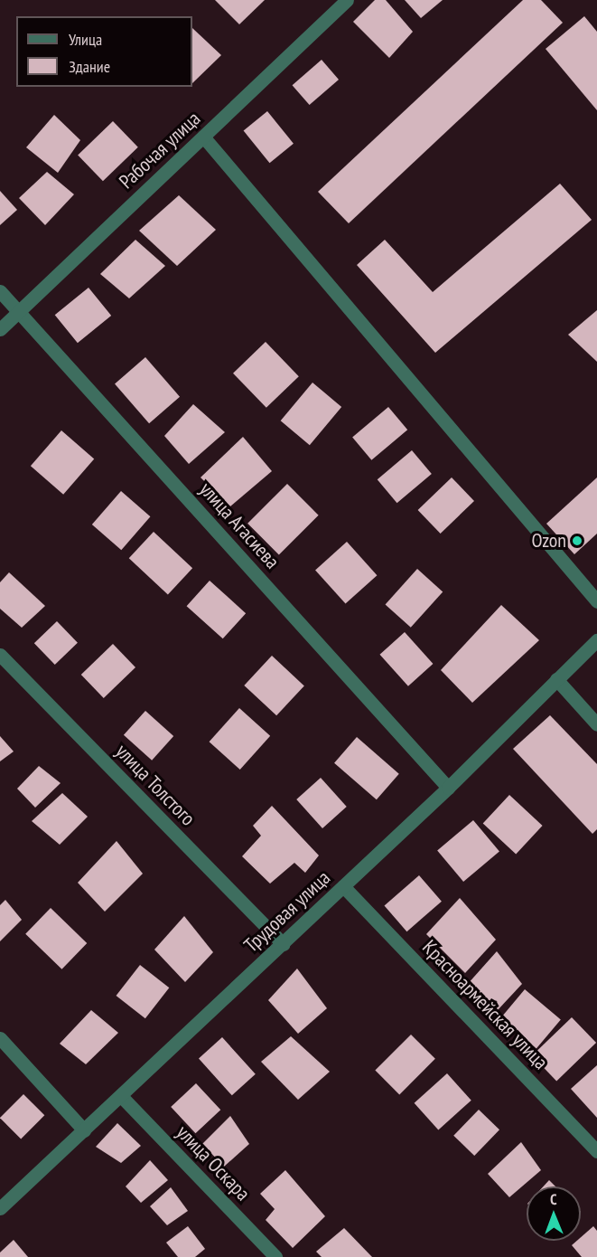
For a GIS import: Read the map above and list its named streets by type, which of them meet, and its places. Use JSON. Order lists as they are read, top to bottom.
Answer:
{
  "streets": {
    "street": [
      "Рабочая улица",
      "улица Агасиева",
      "улица Толстого",
      "Трудовая улица",
      "Красноармейская улица",
      "улица Оскара"
    ]
  },
  "crossings": [
    ["Рабочая улица", "улица Агасиева"],
    ["улица Агасиева", "Трудовая улица"],
    ["улица Толстого", "Трудовая улица"],
    ["Трудовая улица", "Красноармейская улица"],
    ["Трудовая улица", "улица Оскара"]
  ],
  "places": ["Ozon"],
  "legend": ["Улица", "Здание"],
  "north": "top"
}
